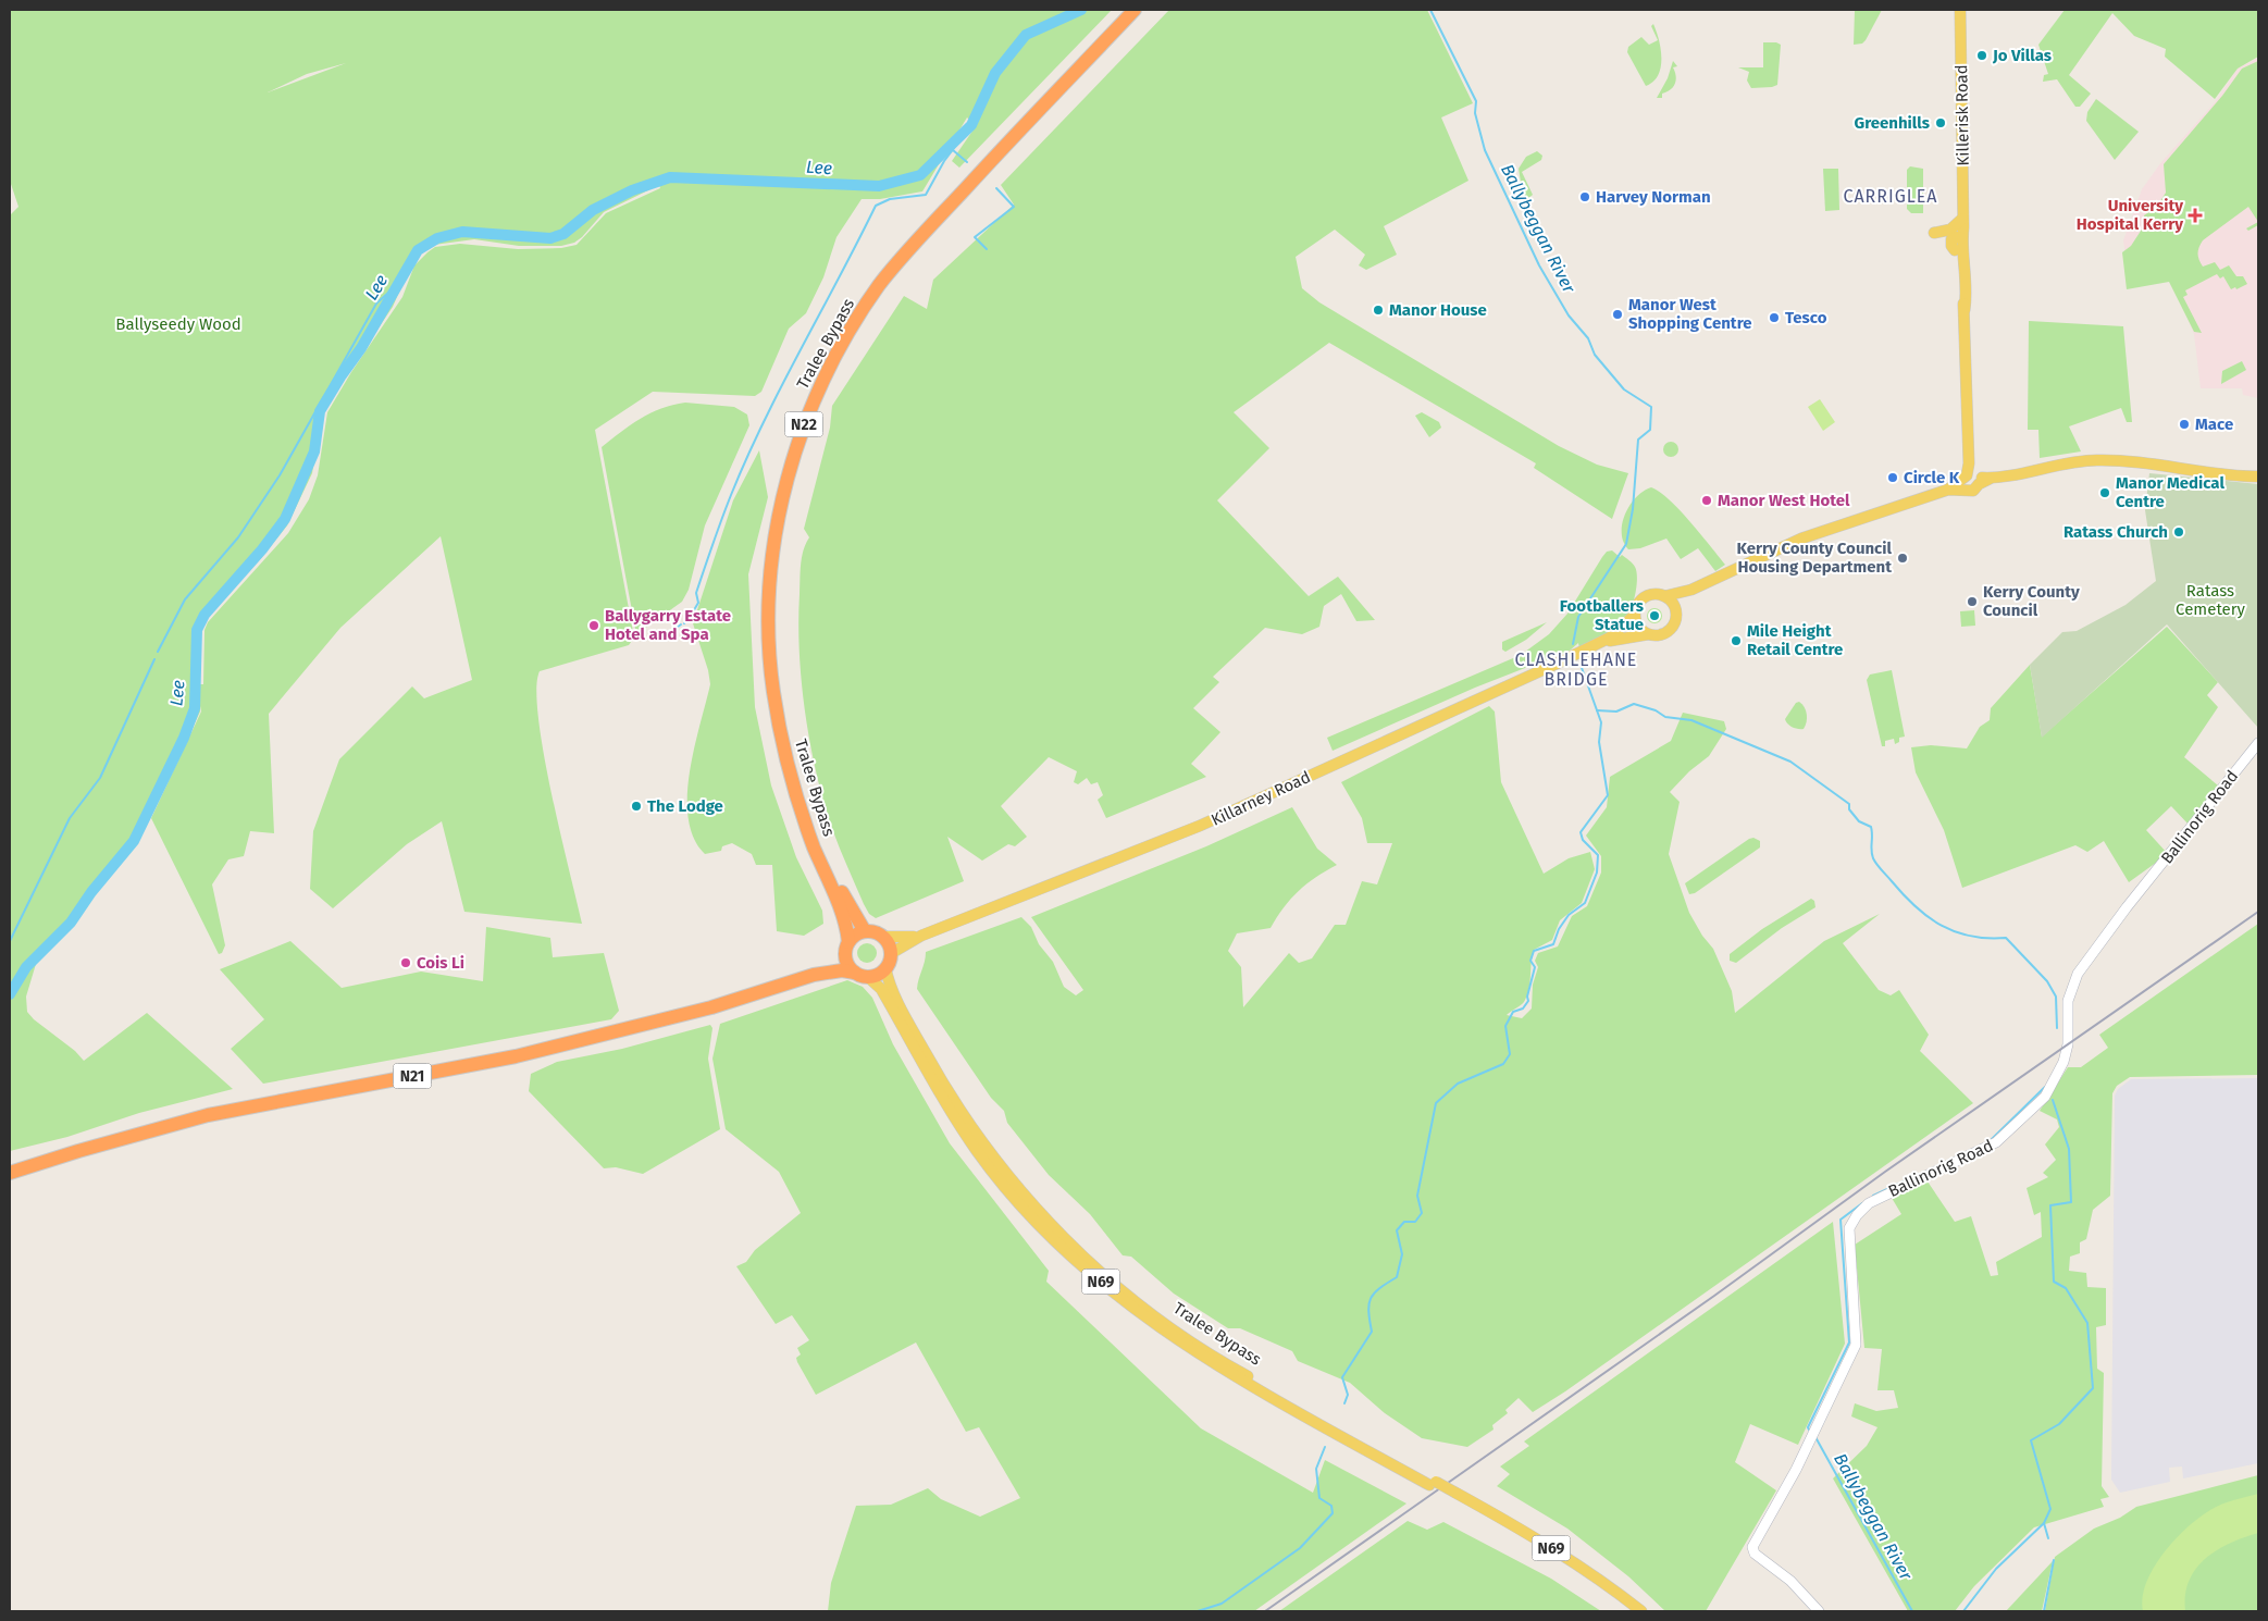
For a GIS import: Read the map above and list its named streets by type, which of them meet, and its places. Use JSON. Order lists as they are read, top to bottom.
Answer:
{
  "streets": {
    "highway": ["Tralee Bypass", "N22", "N21"],
    "main road": ["Killerisk Road", "Killarney Road", "N69"],
    "street": ["Ballinorig Road"]
  },
  "crossings": [
    ["Tralee Bypass", "N22"],
    ["Tralee Bypass", "Killarney Road"],
    ["Tralee Bypass", "N21"],
    ["N22", "Killarney Road"],
    ["N22", "N21"],
    ["Killarney Road", "N21"]
  ],
  "districts": ["CARRIGLEA", "CLASHLEHANE BRIDGE"],
  "water": ["Lee", "Ballybeggan River"],
  "parks": ["Ballyseedy Wood", "Ratass Cemetery"],
  "places": {
    "other": [
      "Jo Villas",
      "Greenhills",
      "Harvey Norman",
      "Manor House",
      "Manor West Shopping Centre",
      "Tesco",
      "Mace",
      "Circle K",
      "Manor Medical Centre",
      "Manor West Hotel",
      "Ratass Church",
      "Kerry County Council Housing Department",
      "Kerry County Council",
      "Footballers Statue",
      "Ballygarry Estate Hotel and Spa",
      "Mile Height Retail Centre",
      "The Lodge",
      "Cois Li"
    ],
    "health": ["University Hospital Kerry"]
  }
}
